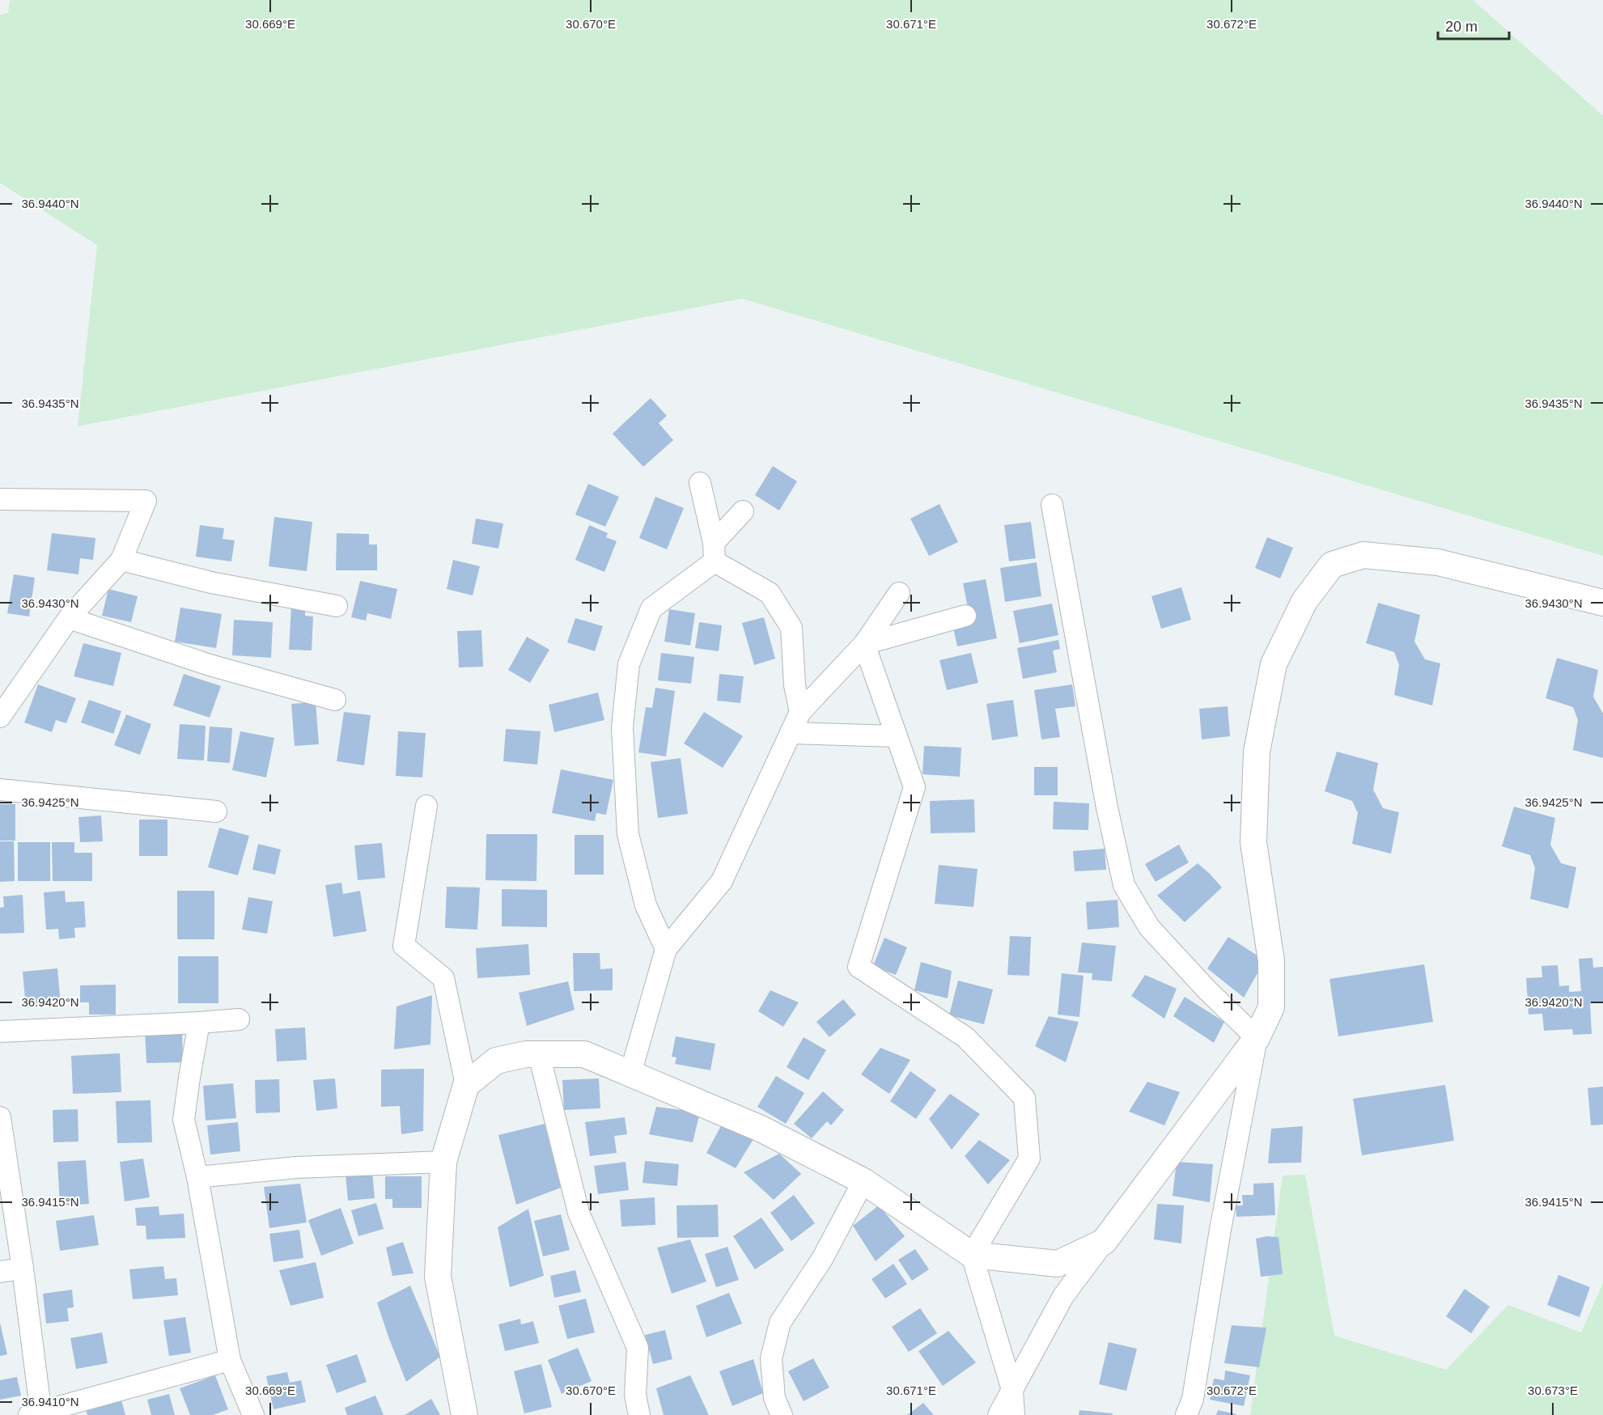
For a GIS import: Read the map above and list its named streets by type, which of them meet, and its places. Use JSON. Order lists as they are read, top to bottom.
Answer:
{
  "scale_bar": "20 m",
  "coordinates": [
    "30.669°E",
    "30.670°E",
    "30.671°E",
    "30.672°E",
    "36.9440°N",
    "36.9435°N",
    "36.9430°N",
    "36.9425°N",
    "36.9420°N",
    "36.9415°N",
    "30.673°E",
    "36.9410°N"
  ]
}
